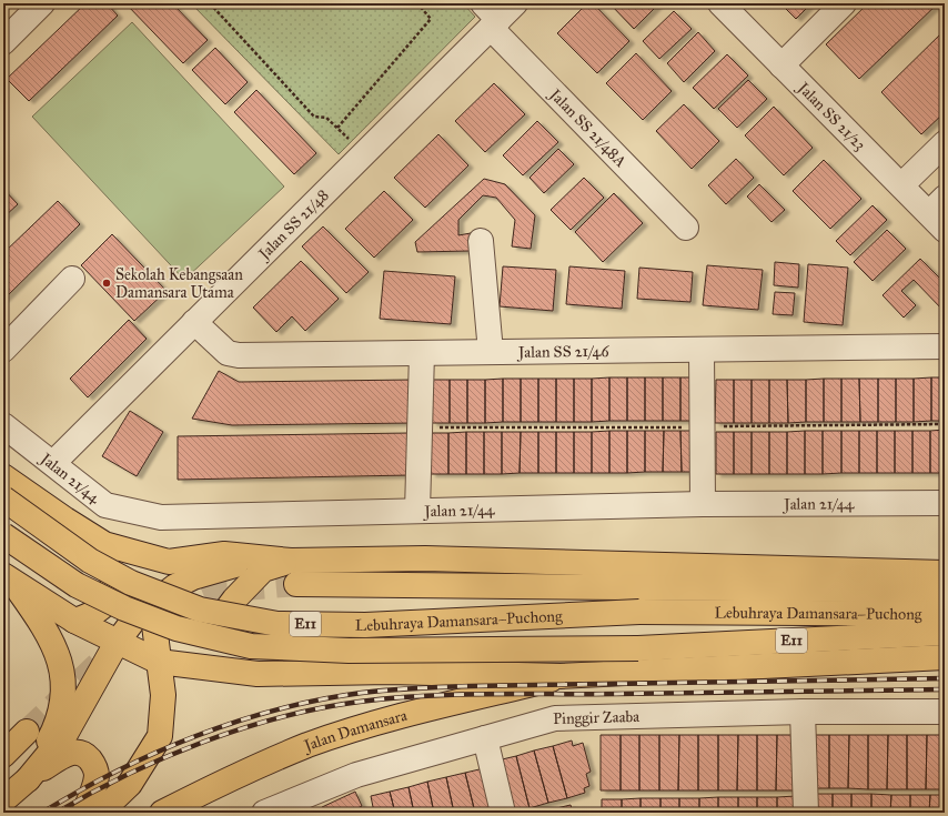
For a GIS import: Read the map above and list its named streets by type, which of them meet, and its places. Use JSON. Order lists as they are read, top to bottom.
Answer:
{
  "streets": {
    "main road": ["Lebuhraya Damansara–Puchong", "E11", "Jalan Damansara"],
    "street": [
      "Jalan SS 21/23",
      "Jalan SS 21/48A",
      "Jalan SS 21/48",
      "Jalan SS 21/46",
      "Jalan 21/44",
      "Pinggir Zaaba"
    ]
  },
  "crossings": [
    ["Jalan SS 21/48A", "Jalan SS 21/48"],
    ["Jalan SS 21/48", "Jalan SS 21/46"],
    ["Jalan SS 21/48", "Jalan 21/44"]
  ],
  "places": ["Sekolah Kebangsaan Damansara Utama"]
}
